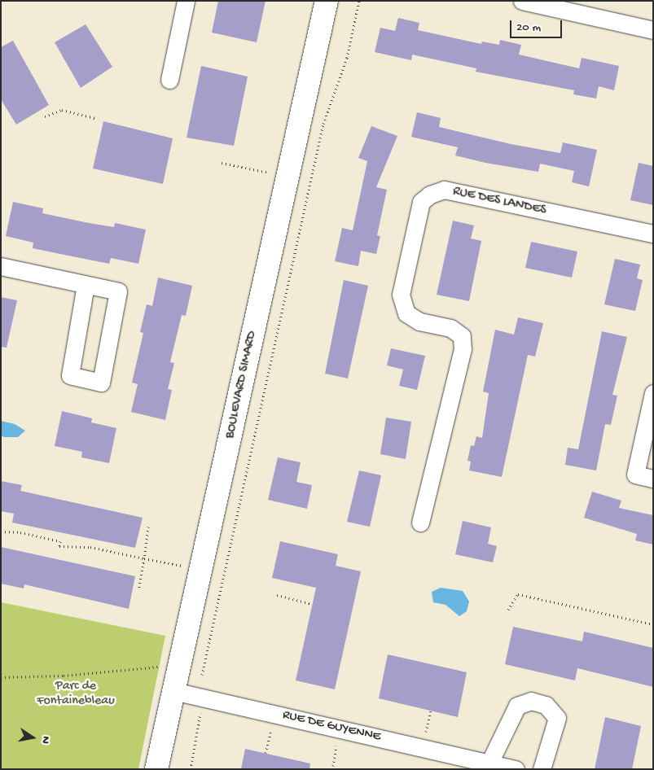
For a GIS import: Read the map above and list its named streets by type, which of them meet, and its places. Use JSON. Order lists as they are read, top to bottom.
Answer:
{
  "streets": {
    "main road": ["BOULEVARD SIMARD"],
    "street": ["RUE DES LANDES", "RUE DE GUYENNE"]
  },
  "crossings": [
    ["BOULEVARD SIMARD", "RUE DE GUYENNE"]
  ],
  "parks": ["Parc de Fontainebleau"],
  "scale_bar": "20 m",
  "north": "right"
}
